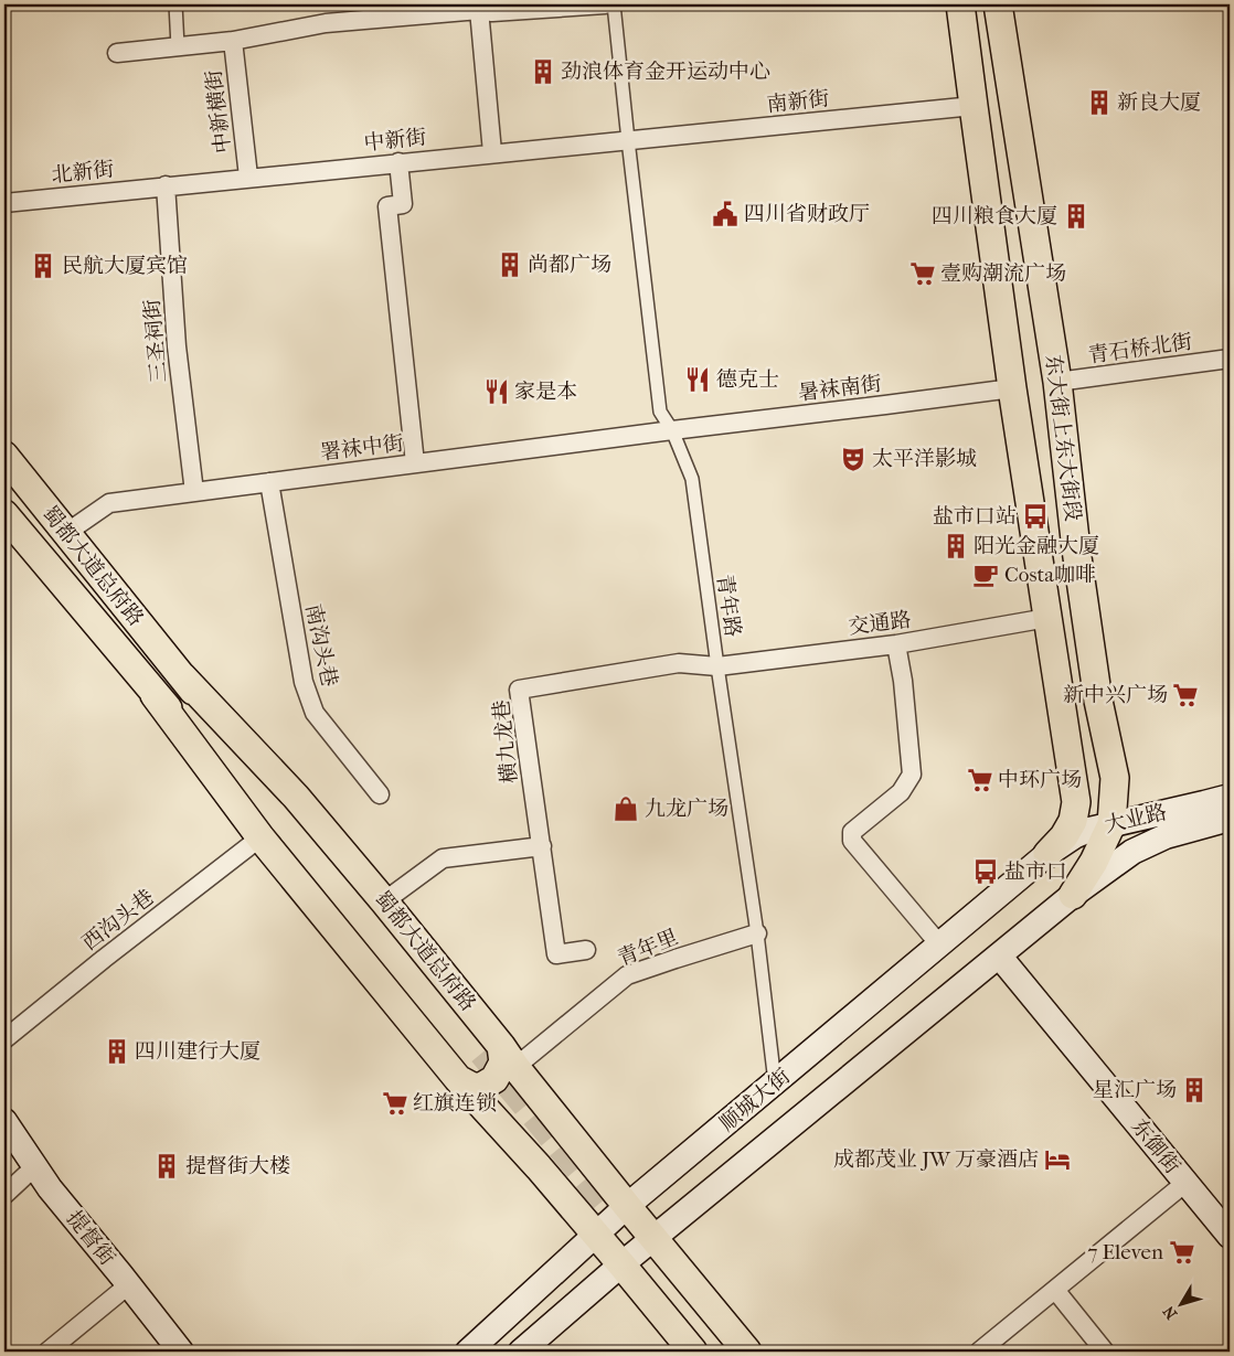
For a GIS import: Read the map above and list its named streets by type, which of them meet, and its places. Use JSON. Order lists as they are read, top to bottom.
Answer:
{
  "streets": {
    "main road": [
      "东大街上东大街段",
      "蜀都大道总府路",
      "大业路",
      "顺城大街",
      "东御街",
      "提督街"
    ],
    "street": [
      "南新街",
      "中新横街",
      "中新街",
      "北新街",
      "三圣祠街",
      "青石桥北街",
      "暑袜南街",
      "署袜中街",
      "青年路",
      "交通路",
      "南沟头巷",
      "横九龙巷",
      "西沟头巷",
      "青年里"
    ]
  },
  "crossings": [
    ["南新街", "中新街"],
    ["南新街", "东大街上东大街段"],
    ["南新街", "青年路"],
    ["中新横街", "中新街"],
    ["中新街", "北新街"],
    ["中新街", "三圣祠街"],
    ["中新街", "青年路"],
    ["北新街", "三圣祠街"],
    ["三圣祠街", "署袜中街"],
    ["青石桥北街", "东大街上东大街段"],
    ["暑袜南街", "东大街上东大街段"],
    ["暑袜南街", "署袜中街"],
    ["暑袜南街", "青年路"],
    ["东大街上东大街段", "交通路"],
    ["东大街上东大街段", "大业路"],
    ["东大街上东大街段", "顺城大街"],
    ["署袜中街", "蜀都大道总府路"],
    ["署袜中街", "青年路"],
    ["署袜中街", "南沟头巷"],
    ["蜀都大道总府路", "西沟头巷"],
    ["蜀都大道总府路", "青年里"],
    ["蜀都大道总府路", "顺城大街"],
    ["青年路", "交通路"],
    ["青年路", "横九龙巷"],
    ["青年路", "青年里"],
    ["青年路", "顺城大街"],
    ["交通路", "横九龙巷"],
    ["大业路", "顺城大街"],
    ["顺城大街", "东御街"]
  ],
  "places": {
    "building": [
      "劲浪体育金开运动中心",
      "新良大厦",
      "四川粮食大厦",
      "尚都广场",
      "民航大厦宾馆",
      "阳光金融大厦",
      "四川建行大厦",
      "星汇广场",
      "提督街大楼"
    ],
    "public building": ["四川省财政厅"],
    "supermarket": [
      "壹购潮流广场",
      "新中兴广场",
      "中环广场",
      "红旗连锁",
      "7 Eleven"
    ],
    "restaurant": ["德克士", "家是本"],
    "theatre": ["太平洋影城"],
    "bus stop": ["盐市口站", "盐市口"],
    "cafe": ["Costa咖啡"],
    "shop": ["九龙广场"],
    "hotel": ["成都茂业 JW 万豪酒店"]
  },
  "north": "bottom left"
}
